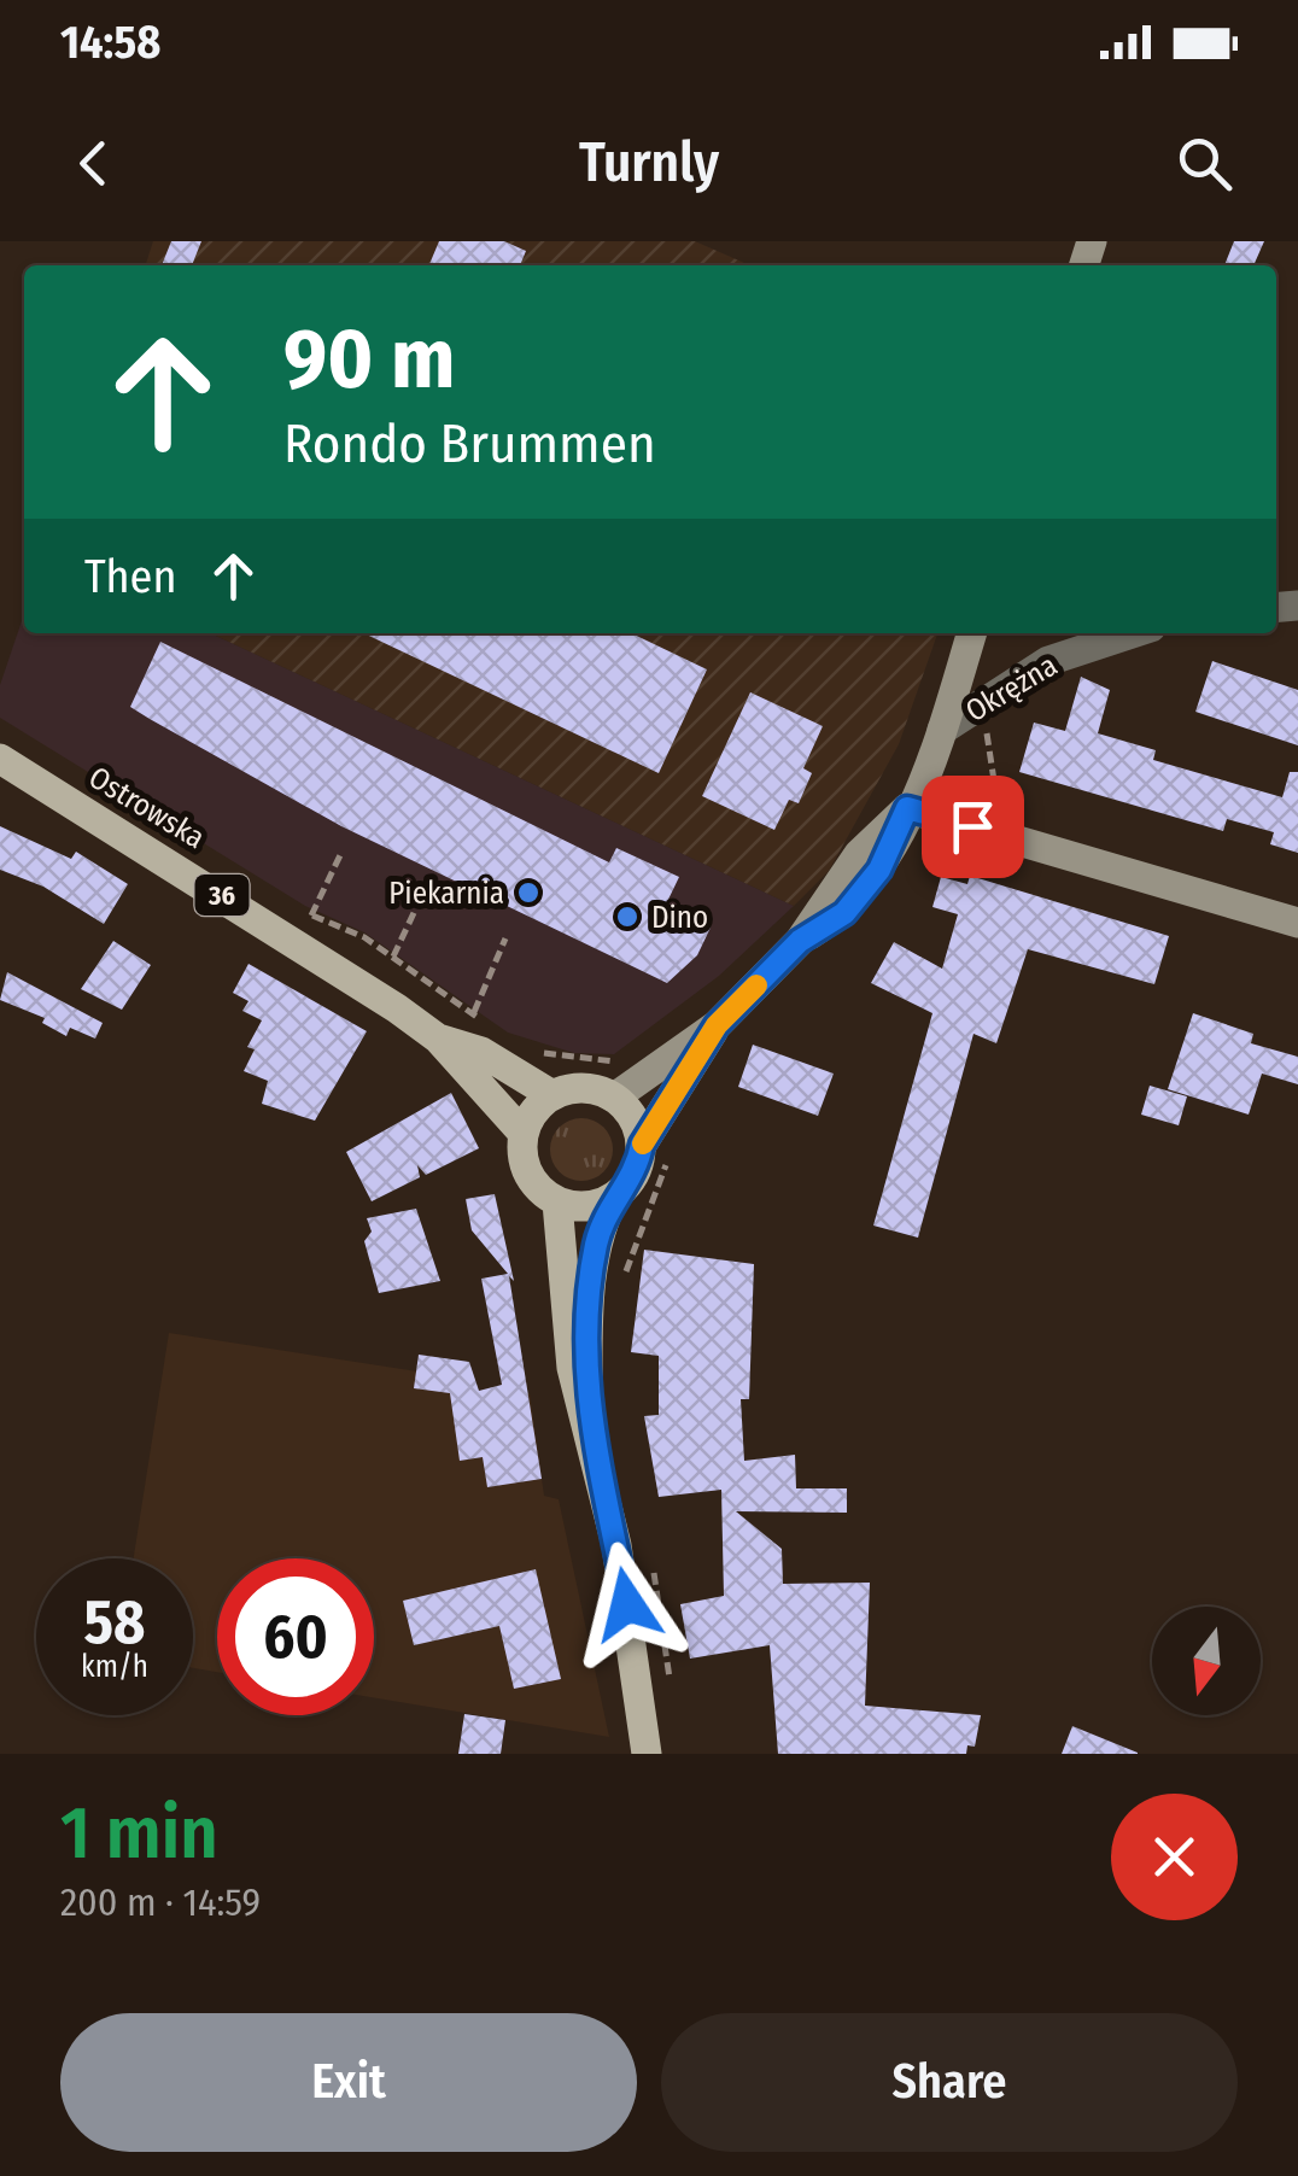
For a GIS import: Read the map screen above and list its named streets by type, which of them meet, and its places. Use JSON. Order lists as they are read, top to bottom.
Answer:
{
  "streets": {
    "main road": ["Ostrowska", "36"],
    "street": ["Okrężna"]
  },
  "crossings": [
    ["Ostrowska", "36"]
  ],
  "places": ["Piekarnia", "Dino"],
  "north": "bottom",
  "page": {
    "status": "14:58",
    "header": "Turnly",
    "turn": ["90 m", "Rondo Brummen"],
    "then": "Then",
    "speed": "58 km/h",
    "limit": "60",
    "heading": ["1 min", "200 m · 14:59"],
    "buttons": ["Exit", "Share"]
  }
}
